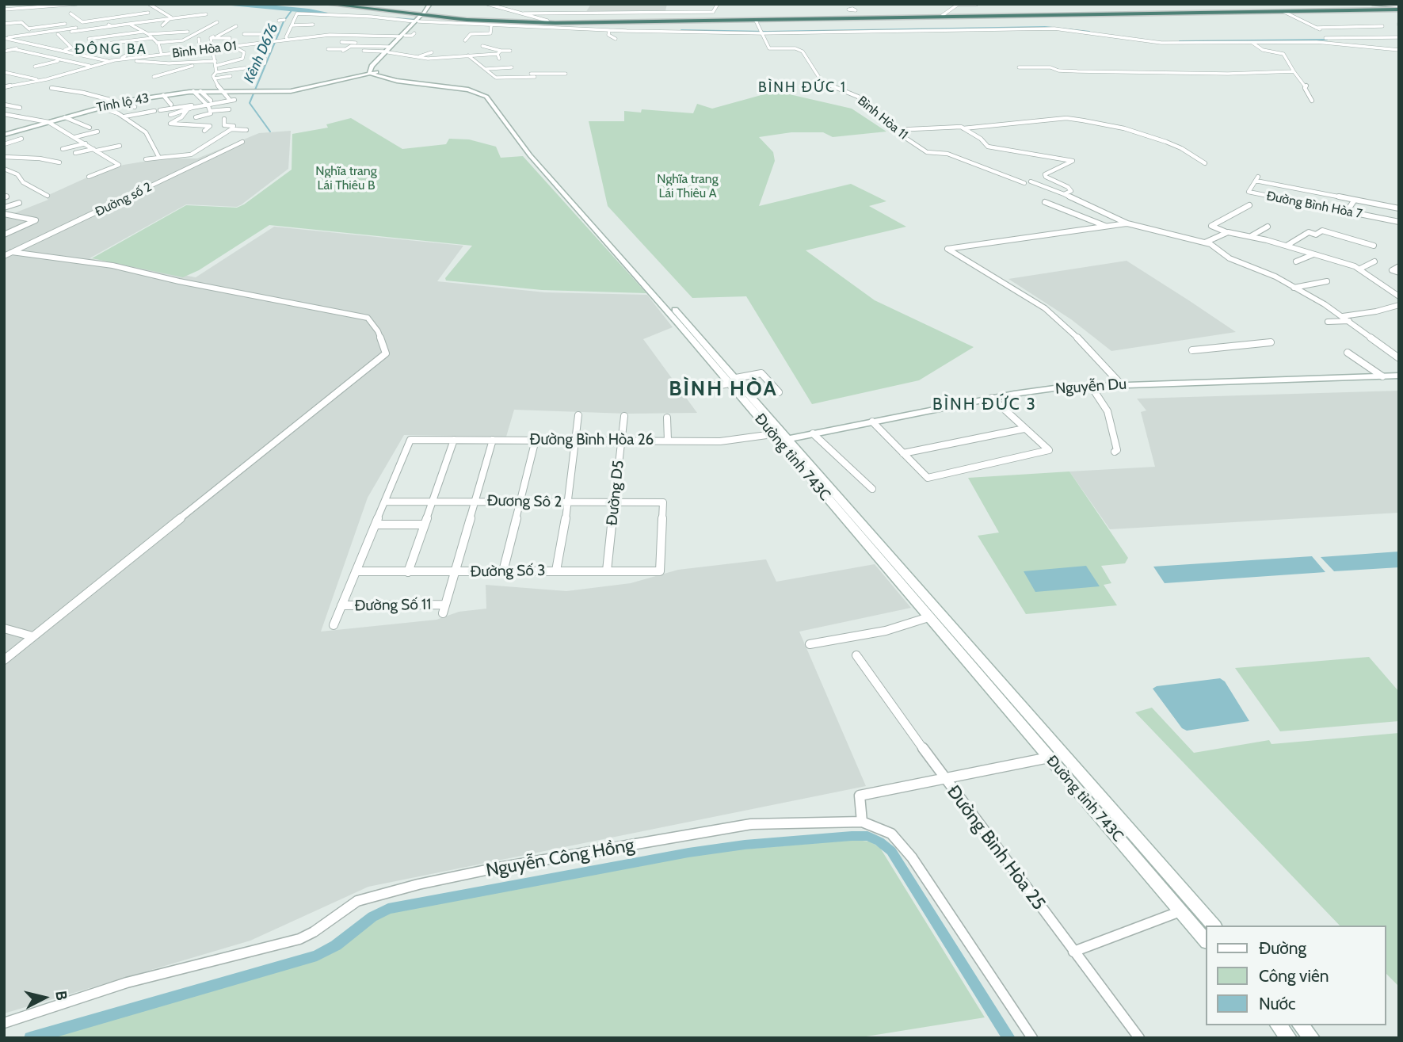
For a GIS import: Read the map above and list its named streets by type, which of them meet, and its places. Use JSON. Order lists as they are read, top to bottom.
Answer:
{
  "streets": {
    "main road": ["Tỉnh lộ 43", "Nguyễn Du", "Đường tỉnh 743C"],
    "street": [
      "Bình Hòa 01",
      "Bình Hòa 11",
      "Đường số 2",
      "Đường Bình Hòa 7",
      "Đường Bình Hòa 26",
      "Đường D5",
      "Đương Sô 2",
      "Đường Số 3",
      "Đường Số 11",
      "Đường Bình Hòa 25",
      "Nguyễn Công Hồng"
    ]
  },
  "crossings": [
    ["Tỉnh lộ 43", "Đường tỉnh 743C"],
    ["Nguyễn Du", "Đường Bình Hòa 26"],
    ["Nguyễn Du", "Đường tỉnh 743C"],
    ["Đường Bình Hòa 26", "Đường tỉnh 743C"],
    ["Đường Bình Hòa 26", "Đường D5"],
    ["Đường Bình Hòa 26", "Đương Sô 2"],
    ["Đường D5", "Đương Sô 2"],
    ["Đường D5", "Đường Số 3"],
    ["Đương Sô 2", "Đường Số 3"],
    ["Đường Số 3", "Đường Số 11"]
  ],
  "districts": [
    "ĐÔNG BA",
    "BÌNH ĐỨC 1",
    "BÌNH HÒA",
    "BÌNH ĐỨC 3"
  ],
  "water": ["Kênh D676"],
  "parks": ["Nghĩa trang Lái Thiêu B", "Nghĩa trang Lái Thiêu A"],
  "legend": ["Đường", "Công viên", "Nước"],
  "north": "right"
}
